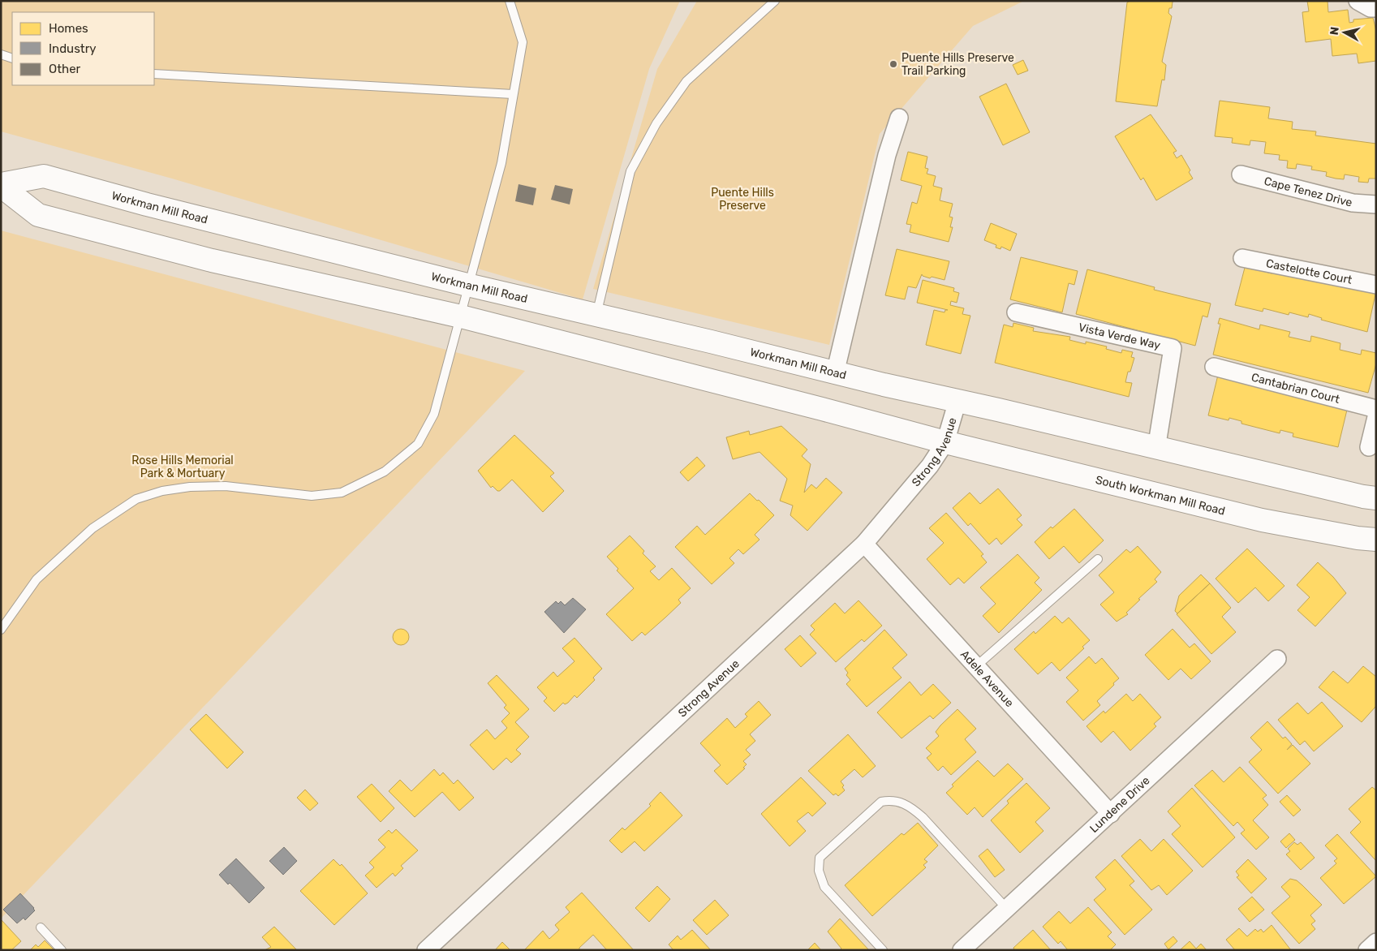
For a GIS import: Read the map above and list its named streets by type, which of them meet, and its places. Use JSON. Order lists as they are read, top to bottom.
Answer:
{
  "streets": {
    "main road": ["Workman Mill Road", "South Workman Mill Road"],
    "street": [
      "Cape Tenez Drive",
      "Castelotte Court",
      "Vista Verde Way",
      "Cantabrian Court",
      "Strong Avenue",
      "Adele Avenue",
      "Lundene Drive"
    ]
  },
  "crossings": [
    ["Workman Mill Road", "Strong Avenue"],
    ["Workman Mill Road", "South Workman Mill Road"],
    ["Strong Avenue", "South Workman Mill Road"],
    ["Strong Avenue", "Adele Avenue"],
    ["Adele Avenue", "Lundene Drive"]
  ],
  "parks": ["Puente Hills Preserve", "Rose Hills Memorial Park & Mortuary"],
  "places": ["Puente Hills Preserve Trail Parking"],
  "legend": ["Homes", "Industry", "Other"],
  "north": "left"
}
